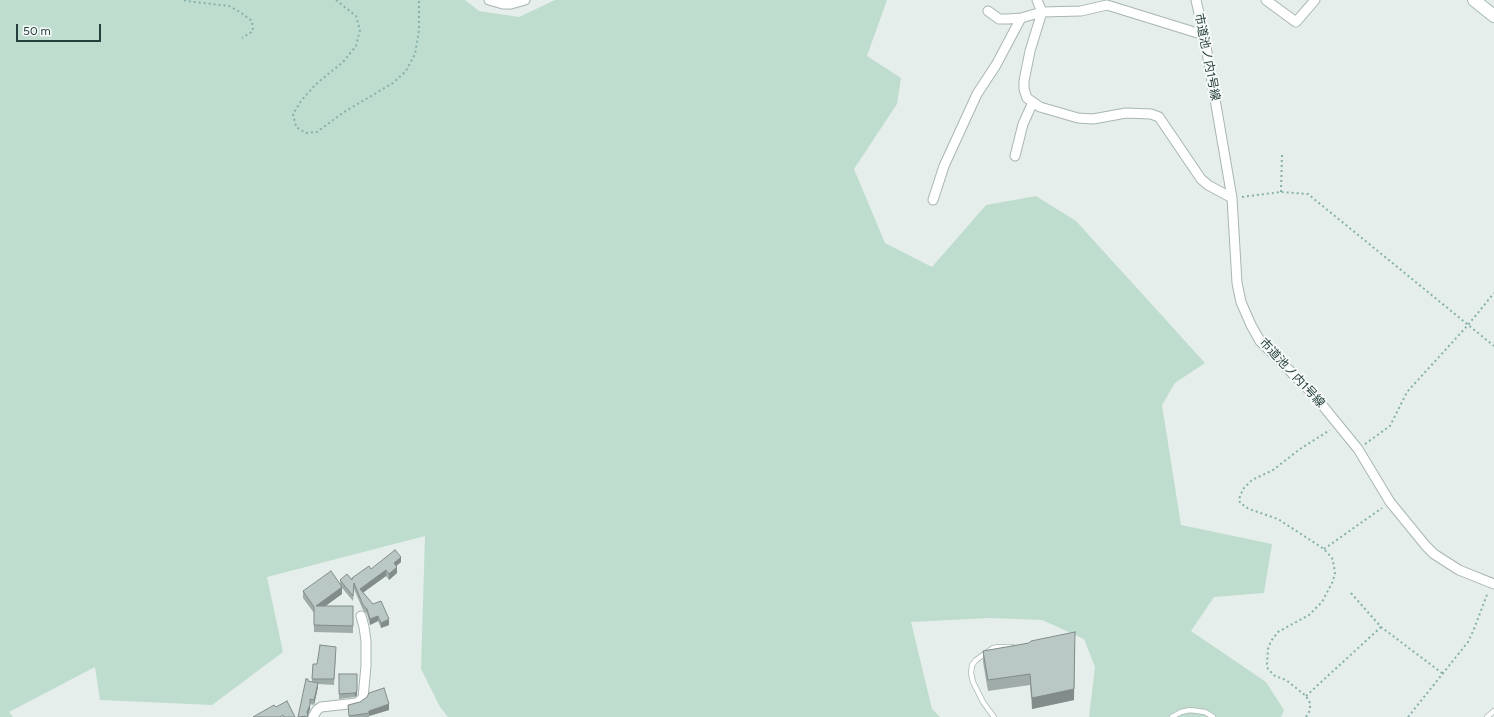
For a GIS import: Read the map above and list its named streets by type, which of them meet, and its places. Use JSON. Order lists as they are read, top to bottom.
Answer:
{
  "streets": {
    "street": ["市道池ノ内1号線"]
  },
  "scale_bar": "50 m"
}
